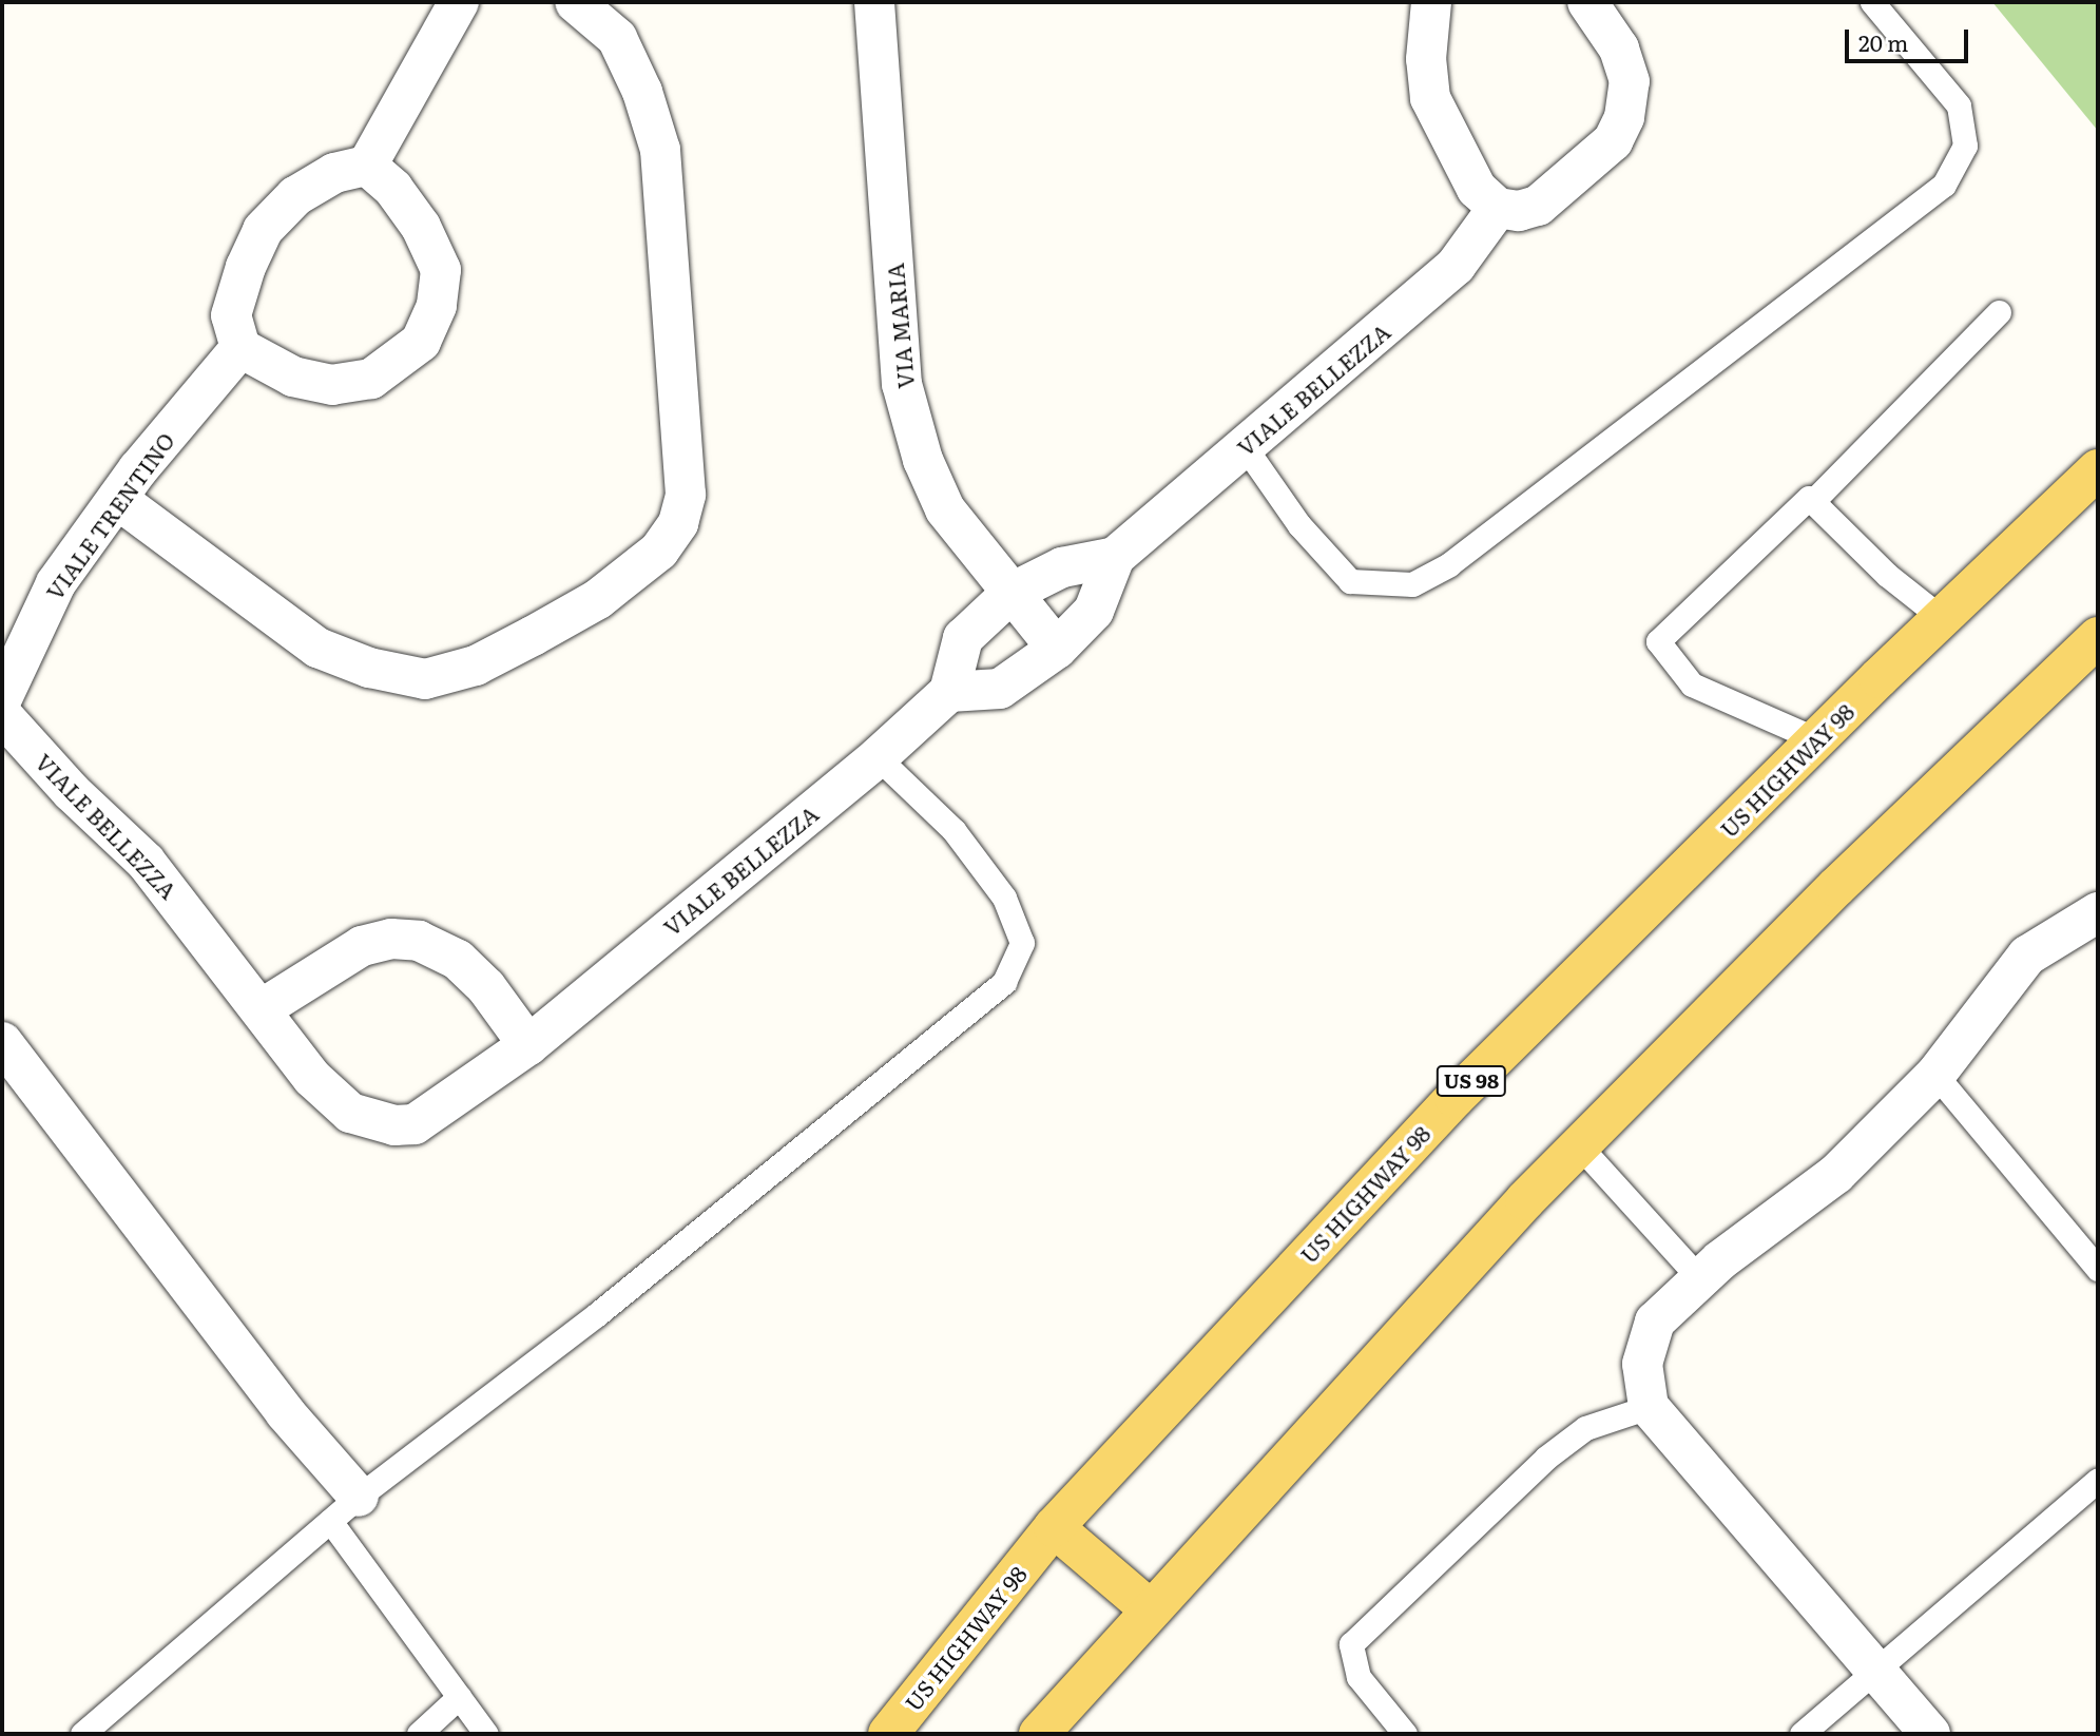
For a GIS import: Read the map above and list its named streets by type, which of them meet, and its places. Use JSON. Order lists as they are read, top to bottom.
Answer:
{
  "streets": {
    "main road": ["US HIGHWAY 98", "US 98"],
    "street": ["VIA MARIA", "VIALE BELLEZZA", "VIALE TRENTINO"]
  },
  "crossings": [
    ["VIA MARIA", "VIALE BELLEZZA"]
  ],
  "scale_bar": "20 m"
}
